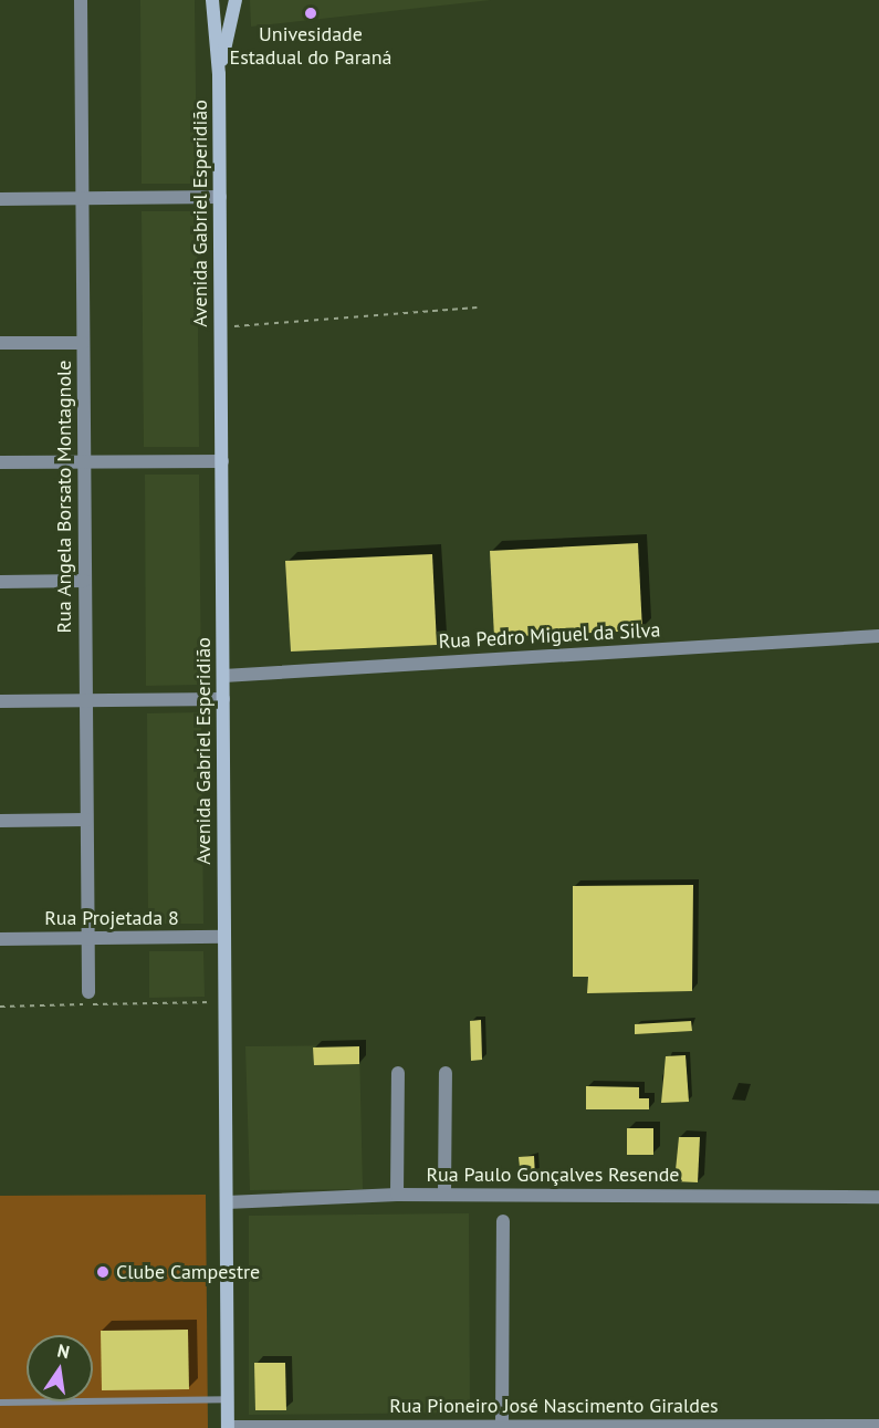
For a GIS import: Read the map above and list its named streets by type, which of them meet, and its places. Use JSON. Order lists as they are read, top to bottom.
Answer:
{
  "streets": {
    "main road": ["Avenida Gabriel Esperidião"],
    "street": [
      "Rua Angela Borsato Montagnole",
      "Rua Pedro Miguel da Silva",
      "Rua Projetada 8",
      "Rua Paulo Gonçalves Resende",
      "Rua Pioneiro José Nascimento Giraldes"
    ]
  },
  "crossings": [
    ["Avenida Gabriel Esperidião", "Rua Pedro Miguel da Silva"],
    ["Avenida Gabriel Esperidião", "Rua Projetada 8"],
    ["Avenida Gabriel Esperidião", "Rua Paulo Gonçalves Resende"],
    ["Avenida Gabriel Esperidião", "Rua Pioneiro José Nascimento Giraldes"],
    ["Rua Angela Borsato Montagnole", "Rua Projetada 8"]
  ],
  "places": ["Univesidade Estadual do Paraná", "Clube Campestre"],
  "north": "top"
}
